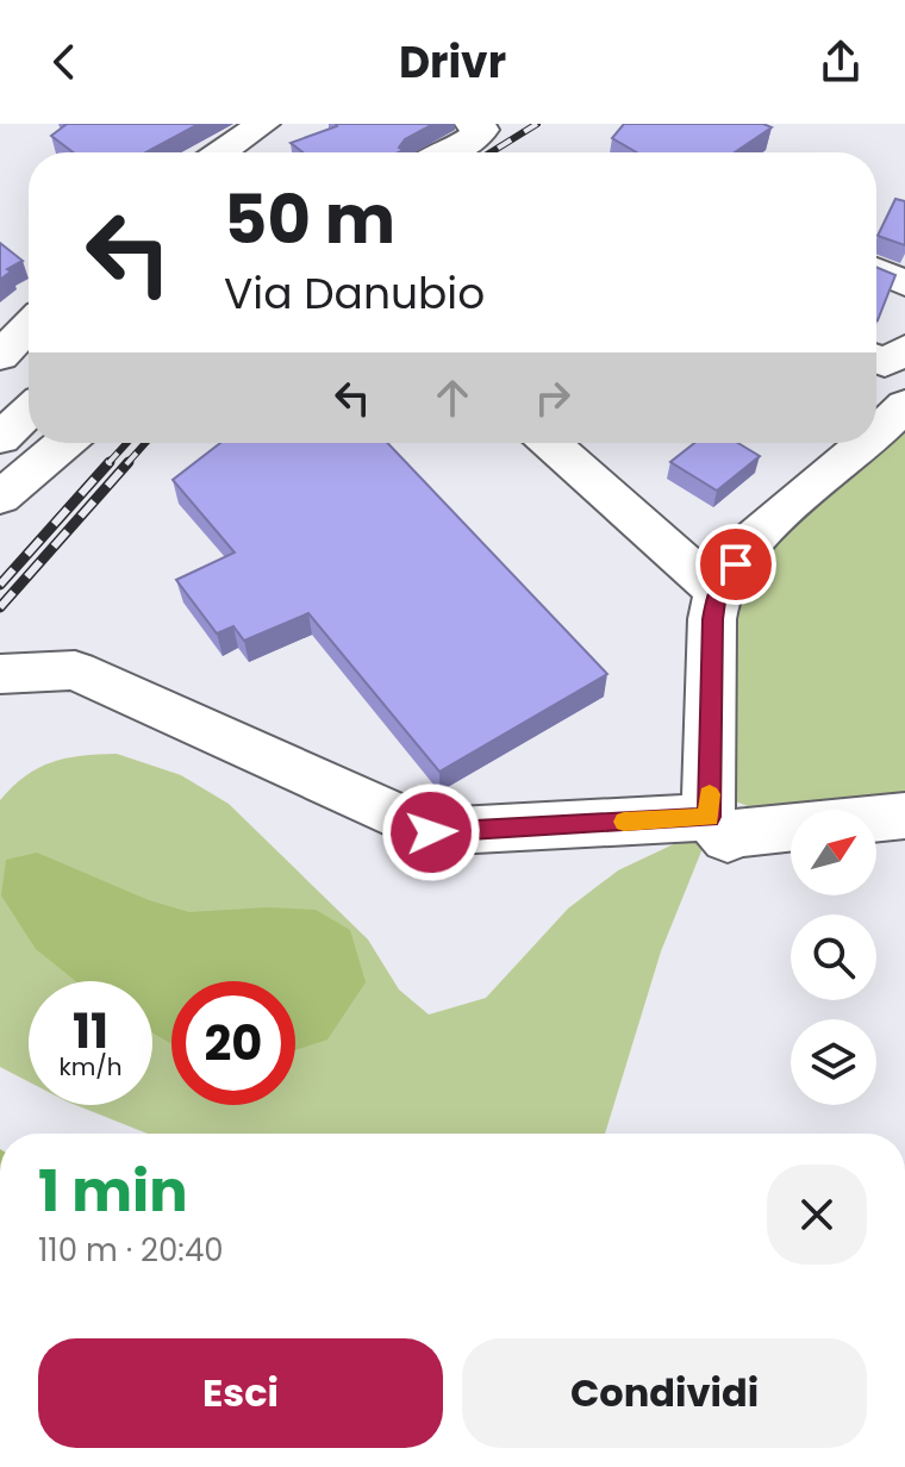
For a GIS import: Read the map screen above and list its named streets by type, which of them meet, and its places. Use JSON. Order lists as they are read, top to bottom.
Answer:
{
  "north": "top right",
  "page": {
    "header": "Drivr",
    "turn": ["50 m", "Via Danubio"],
    "speed": "11 km/h",
    "limit": "20",
    "heading": ["1 min", "110 m · 20:40"],
    "buttons": ["Esci", "Condividi"]
  }
}
